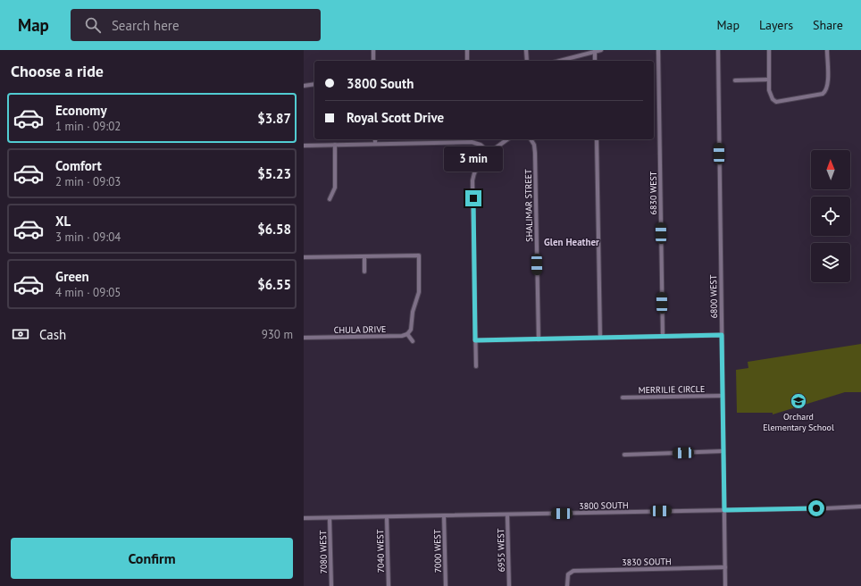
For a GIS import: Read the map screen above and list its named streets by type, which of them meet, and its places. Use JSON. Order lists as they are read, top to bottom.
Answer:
{
  "streets": {
    "street": [
      "6830 WEST",
      "SHALIMAR STREET",
      "6800 WEST",
      "CHULA DRIVE",
      "MERRILIE CIRCLE",
      "3800 SOUTH",
      "6955 WEST",
      "7040 WEST",
      "7000 WEST",
      "7080 WEST",
      "3830 SOUTH"
    ]
  },
  "crossings": [
    ["6800 WEST", "MERRILIE CIRCLE"],
    ["6800 WEST", "3800 SOUTH"],
    ["6800 WEST", "3830 SOUTH"],
    ["3800 SOUTH", "6955 WEST"],
    ["3800 SOUTH", "7040 WEST"],
    ["3800 SOUTH", "7000 WEST"],
    ["3800 SOUTH", "7080 WEST"]
  ],
  "districts": ["Glen Heather"],
  "places": {
    "school or university": ["Orchard Elementary School"]
  },
  "north": "top",
  "page": {
    "header": "Map",
    "search": "Search here",
    "nav": ["Map", "Layers", "Share"],
    "heading": "Choose a ride",
    "banner": ["3800 South", "Royal Scott Drive"],
    "list": [
      {
        "name": "Economy",
        "note": "1 min · 09:02",
        "value": "$3.87"
      },
      {
        "name": "Comfort",
        "note": "2 min · 09:03",
        "value": "$5.23"
      },
      {
        "name": "XL",
        "note": "3 min · 09:04",
        "value": "$6.58"
      },
      {
        "name": "Green",
        "note": "4 min · 09:05",
        "value": "$6.55"
      }
    ],
    "bubble": "3 min",
    "pay": ["Cash", "930 m"],
    "buttons": "Confirm"
  }
}
